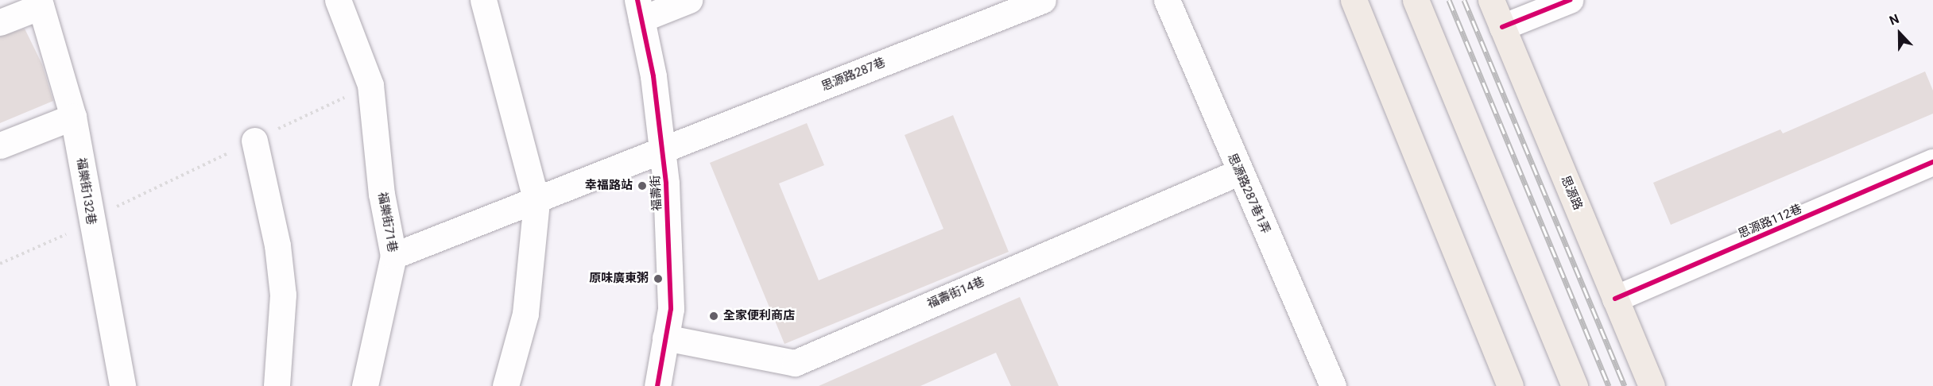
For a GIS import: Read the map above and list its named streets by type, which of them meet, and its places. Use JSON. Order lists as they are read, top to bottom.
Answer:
{
  "streets": {
    "main road": ["思源路"],
    "street": [
      "思源路287巷",
      "福樂街132巷",
      "福壽街",
      "思源路287巷1弄",
      "思源路112巷",
      "福樂街71巷",
      "福壽街14巷"
    ]
  },
  "crossings": [
    ["思源路287巷", "福壽街"],
    ["思源路287巷", "福樂街71巷"],
    ["福壽街", "福壽街14巷"],
    ["思源路", "思源路112巷"],
    ["思源路287巷1弄", "福壽街14巷"]
  ],
  "places": ["幸福路站", "原味廣東粥", "全家便利商店"],
  "north": "top"
}
